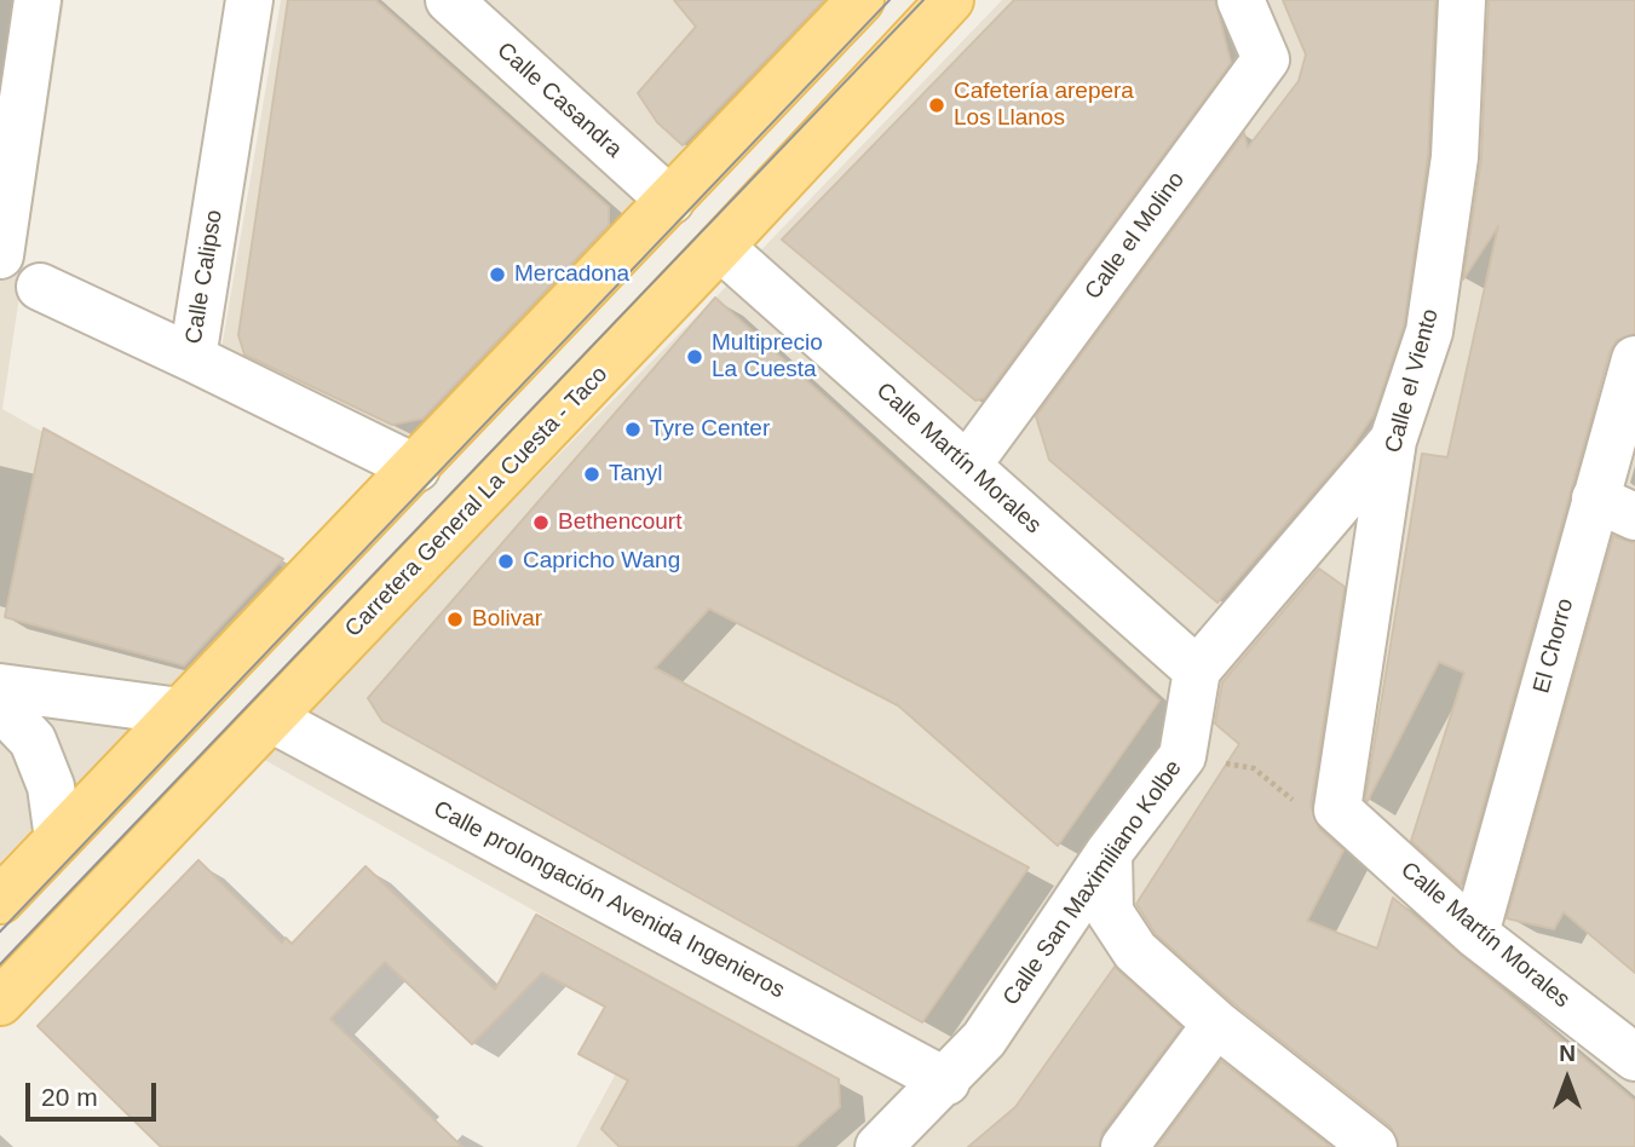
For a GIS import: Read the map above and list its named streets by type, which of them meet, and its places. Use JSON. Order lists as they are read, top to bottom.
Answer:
{
  "streets": {
    "main road": ["Carretera General La Cuesta - Taco"],
    "street": [
      "Calle Casandra",
      "Calle el Molino",
      "Calle Calipso",
      "Calle el Viento",
      "Calle Martín Morales",
      "El Chorro",
      "Calle San Maximiliano Kolbe",
      "Calle prolongación Avenida Ingenieros"
    ]
  },
  "crossings": [
    ["Calle el Molino", "Calle Martín Morales"],
    ["Calle el Viento", "Calle Martín Morales"],
    ["Calle Martín Morales", "Carretera General La Cuesta - Taco"],
    ["Calle Martín Morales", "El Chorro"],
    ["Calle Martín Morales", "Calle San Maximiliano Kolbe"],
    ["Carretera General La Cuesta - Taco", "Calle prolongación Avenida Ingenieros"],
    ["Calle San Maximiliano Kolbe", "Calle prolongación Avenida Ingenieros"]
  ],
  "places": [
    "Cafetería arepera Los Llanos",
    "Mercadona",
    "Multiprecio La Cuesta",
    "Tyre Center",
    "Tanyl",
    "Bethencourt",
    "Capricho Wang",
    "Bolivar"
  ],
  "scale_bar": "20 m",
  "north": "top"
}
